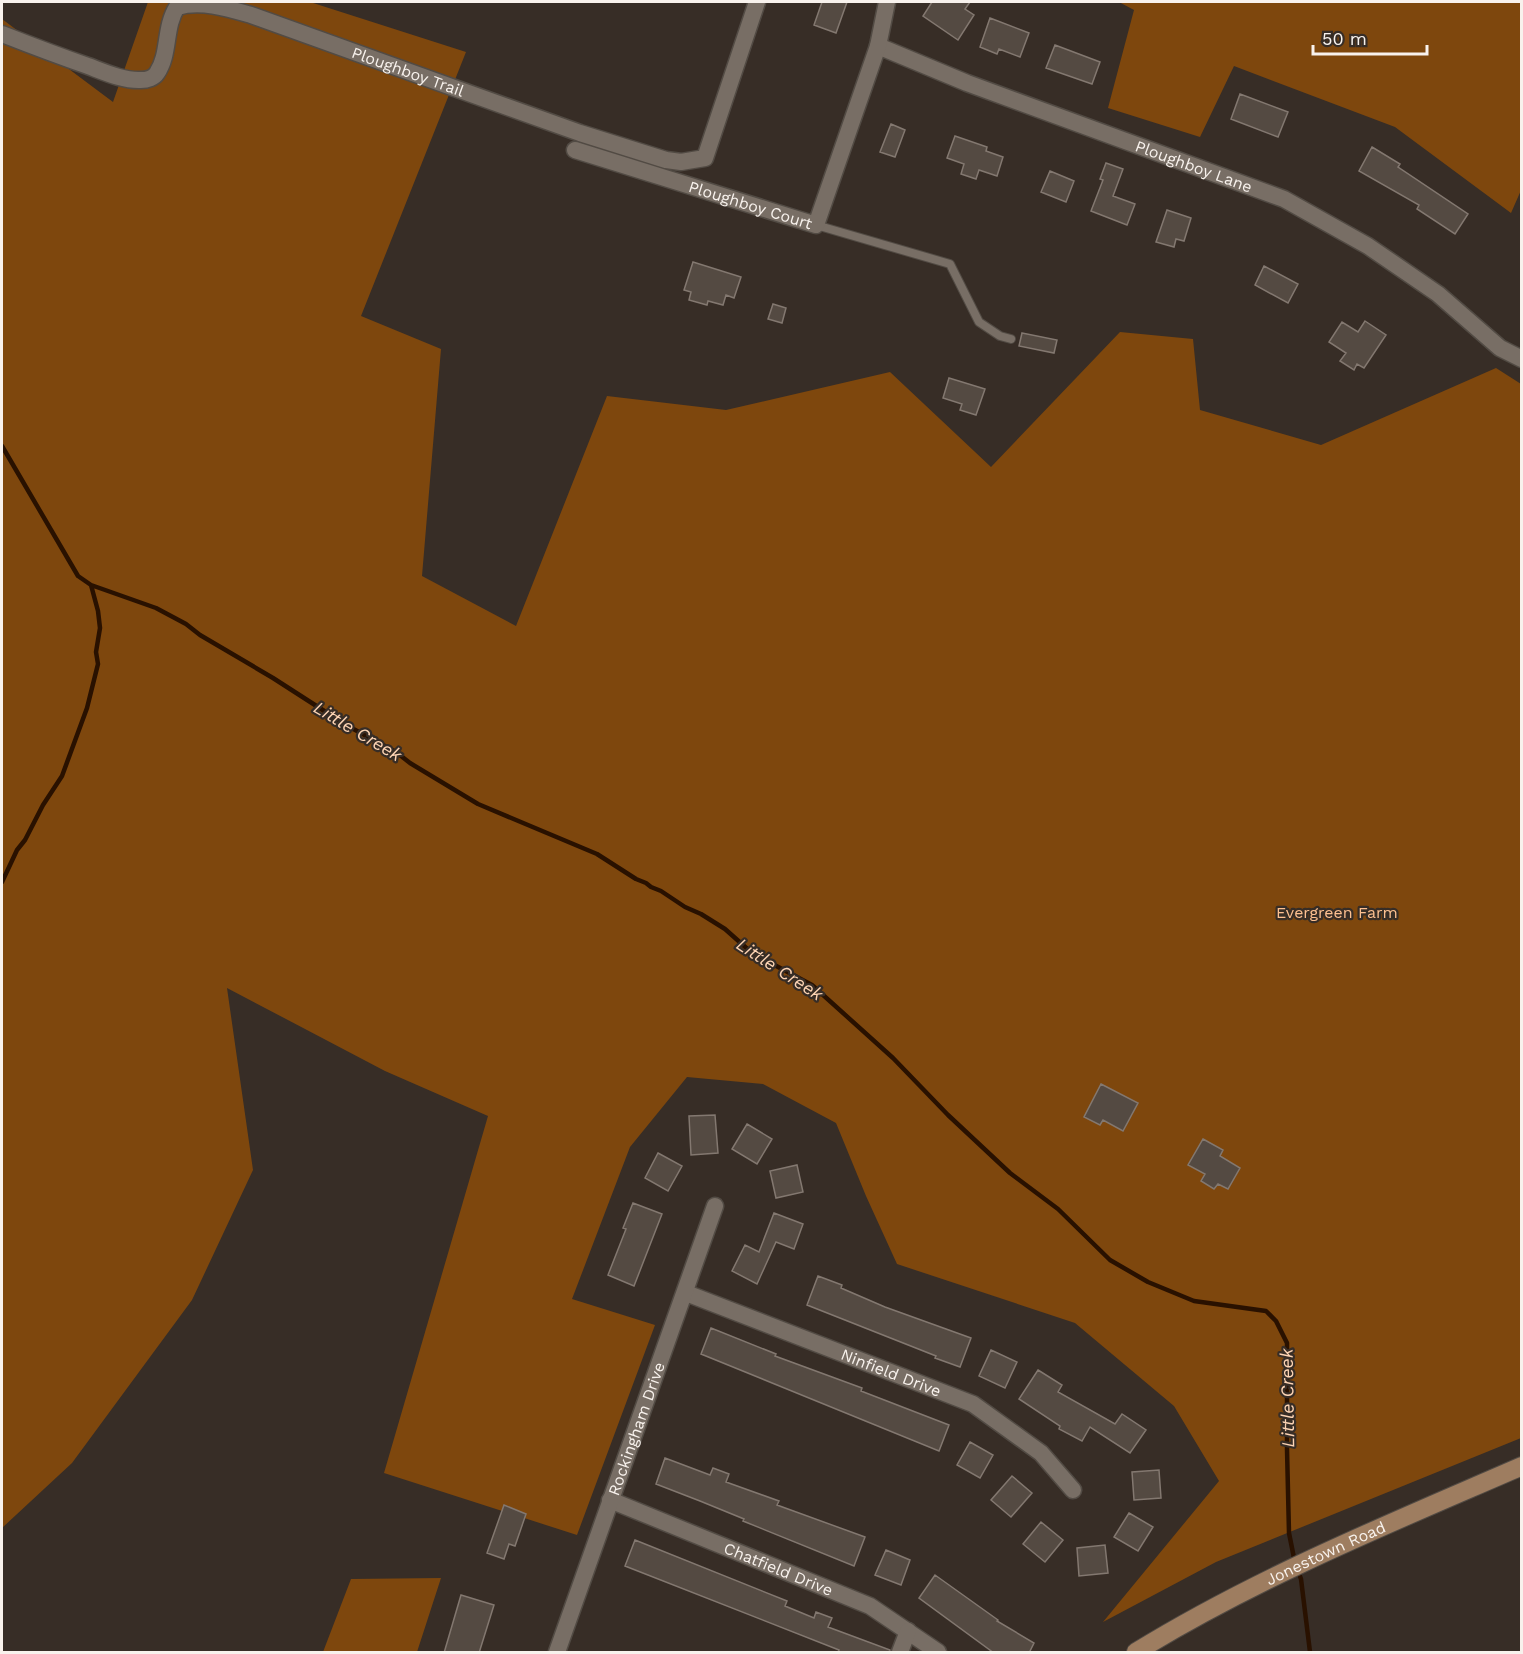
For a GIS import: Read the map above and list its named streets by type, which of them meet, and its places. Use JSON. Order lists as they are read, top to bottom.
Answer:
{
  "streets": {
    "main road": ["Jonestown Road"],
    "street": [
      "Ploughboy Trail",
      "Ploughboy Lane",
      "Ploughboy Court",
      "Ninfield Drive",
      "Rockingham Drive",
      "Chatfield Drive"
    ]
  },
  "crossings": [
    ["Ploughboy Lane", "Ploughboy Court"],
    ["Ninfield Drive", "Rockingham Drive"],
    ["Rockingham Drive", "Chatfield Drive"]
  ],
  "water": ["Little Creek"],
  "parks": ["Evergreen Farm"],
  "scale_bar": "50 m"
}
